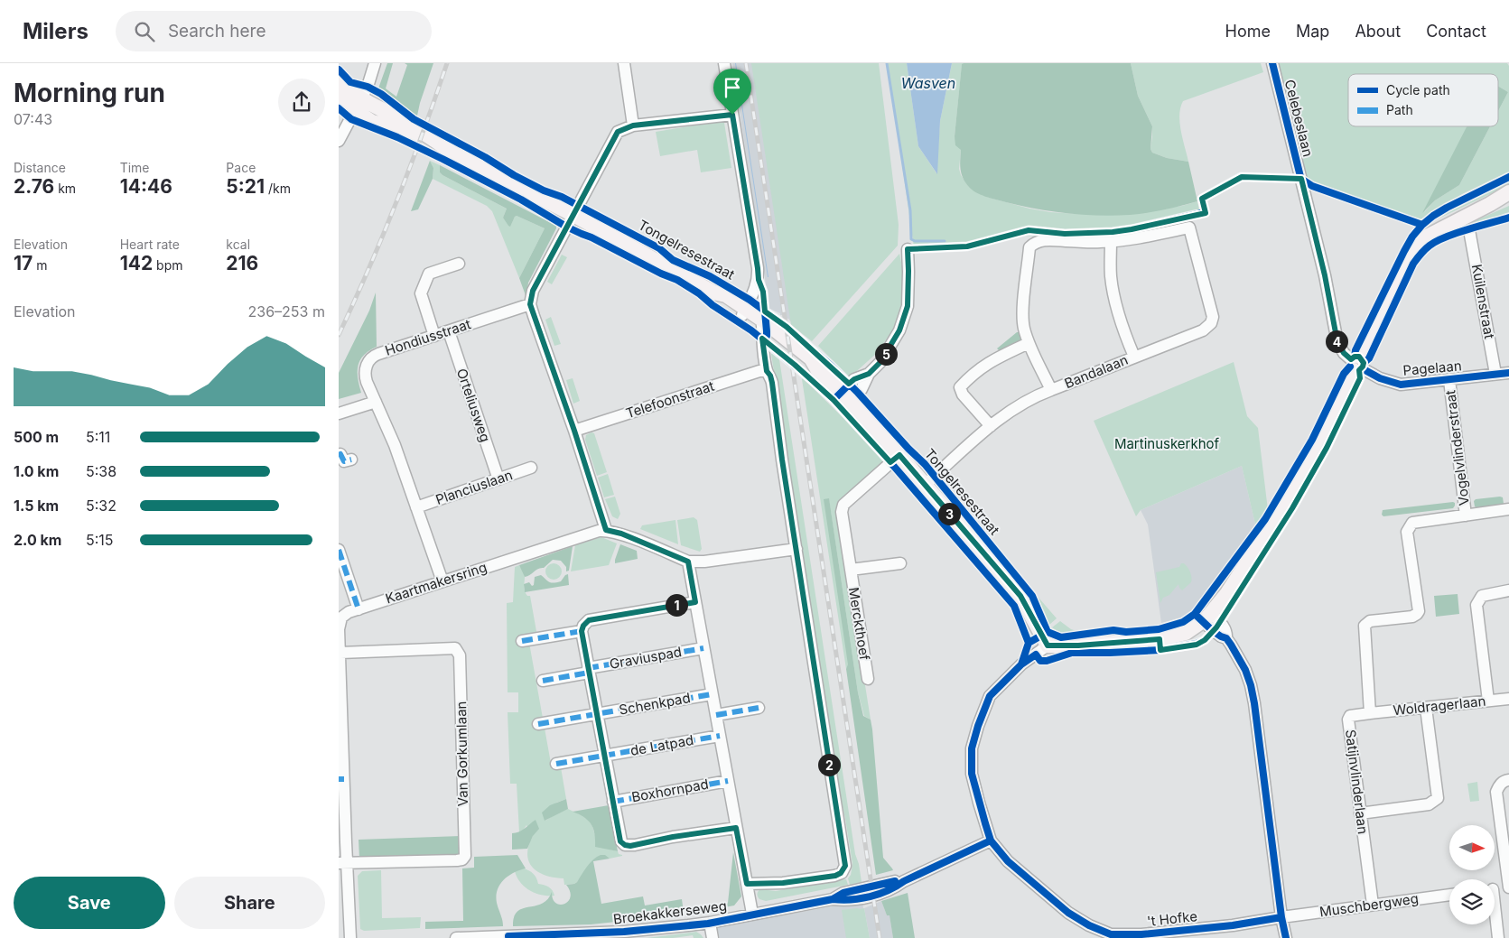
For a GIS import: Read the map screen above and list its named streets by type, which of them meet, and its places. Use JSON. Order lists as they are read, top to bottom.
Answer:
{
  "streets": {
    "main road": ["Tongelresestraat"],
    "street": [
      "Celebeslaan",
      "Kuilenstraat",
      "Hondiusstraat",
      "Pagelaan",
      "Bandalaan",
      "Telefoonstraat",
      "Orteliusweg",
      "Vogelvlinderstraat",
      "Planciuslaan",
      "Kaartmakersring",
      "Merckthoef",
      "Graviuspad",
      "Schenkpad",
      "Woldragerlaan",
      "de Latpad",
      "Van Gorkumlaan",
      "Satijnvlinderlaan",
      "Boxhornpad",
      "Muschbergweg",
      "Broekakkerseweg",
      "'t Hofke"
    ]
  },
  "crossings": [
    ["Celebeslaan", "Pagelaan"],
    ["Tongelresestraat", "Merckthoef"],
    ["Tongelresestraat", "'t Hofke"],
    ["Kuilenstraat", "Pagelaan"],
    ["Hondiusstraat", "Orteliusweg"],
    ["Pagelaan", "Vogelvlinderstraat"],
    ["Orteliusweg", "Planciuslaan"],
    ["Vogelvlinderstraat", "Satijnvlinderlaan"],
    ["Kaartmakersring", "Van Gorkumlaan"],
    ["Woldragerlaan", "Satijnvlinderlaan"],
    ["Satijnvlinderlaan", "Muschbergweg"],
    ["Muschbergweg", "'t Hofke"],
    ["Broekakkerseweg", "'t Hofke"]
  ],
  "water": ["Wasven"],
  "parks": ["Martinuskerkhof"],
  "legend": ["Cycle path", "Path"],
  "north": "right",
  "page": {
    "header": "Milers",
    "search": "Search here",
    "nav": [
      "Home",
      "Map",
      "About",
      "Contact"
    ],
    "heading": ["Morning run", "07:43"],
    "stats": [
      ["Distance", "2.76 km"],
      ["Time", "14:46"],
      ["Pace", "5:21 /km"],
      ["Elevation", "17 m"],
      ["Heart rate", "142 bpm"],
      ["kcal", "216"]
    ],
    "chart": ["Elevation", "236–253 m"],
    "pins": [
      "4",
      "5",
      "3",
      "1",
      "2"
    ],
    "list": [
      {
        "name": "500 m",
        "note": "5:11"
      },
      {
        "name": "1.0 km",
        "note": "5:38"
      },
      {
        "name": "1.5 km",
        "note": "5:32"
      },
      {
        "name": "2.0 km",
        "note": "5:15"
      }
    ],
    "buttons": ["Save", "Share"]
  }
}
